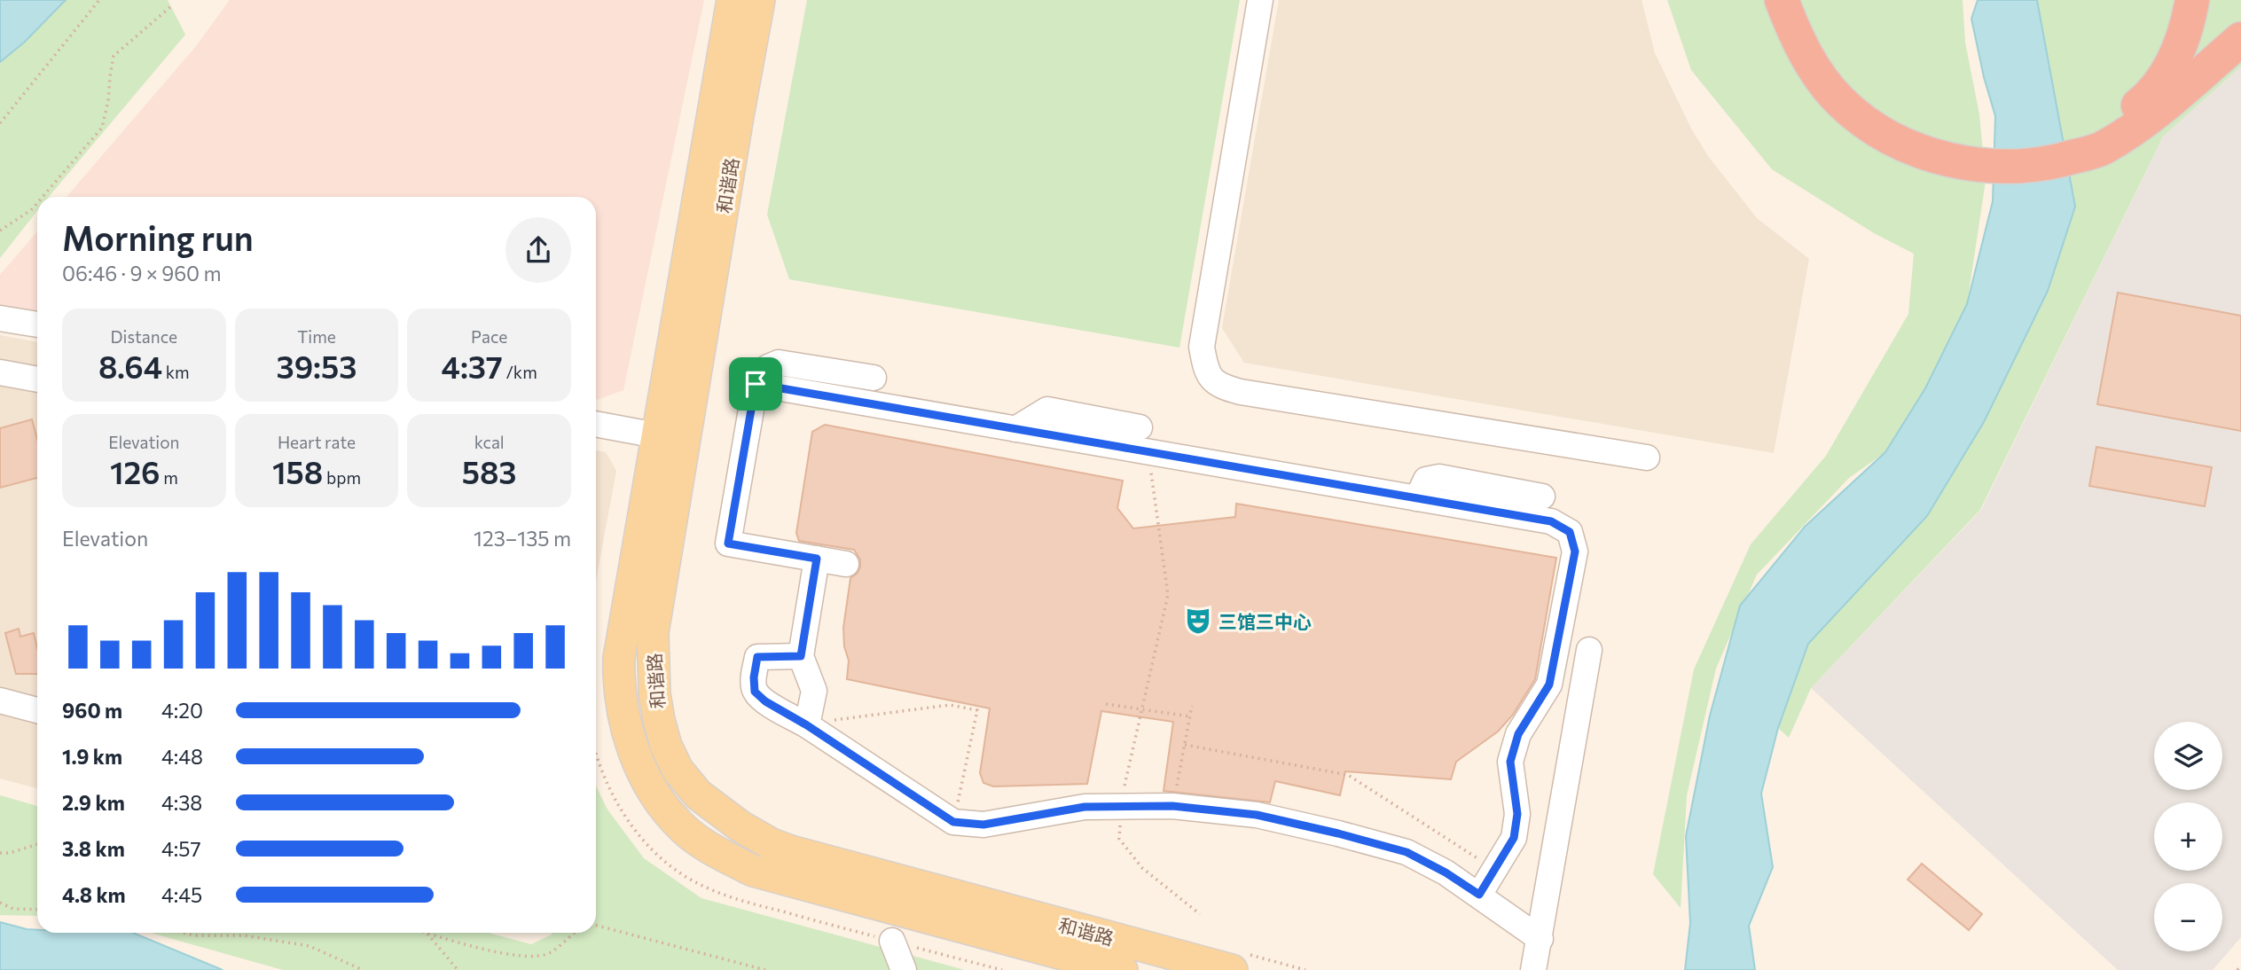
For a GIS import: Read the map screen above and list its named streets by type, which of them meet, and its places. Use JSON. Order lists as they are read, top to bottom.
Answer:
{
  "streets": {
    "main road": ["和谐路"]
  },
  "places": {
    "theatre": ["三馆三中心"]
  },
  "page": {
    "heading": ["Morning run", "06:46 · 9 × 960 m"],
    "stats": [
      ["Distance", "8.64 km"],
      ["Time", "39:53"],
      ["Pace", "4:37 /km"],
      ["Elevation", "126 m"],
      ["Heart rate", "158 bpm"],
      ["kcal", "583"]
    ],
    "chart": ["Elevation", "123–135 m"],
    "list": [
      {
        "name": "960 m",
        "note": "4:20"
      },
      {
        "name": "1.9 km",
        "note": "4:48"
      },
      {
        "name": "2.9 km",
        "note": "4:38"
      },
      {
        "name": "3.8 km",
        "note": "4:57"
      },
      {
        "name": "4.8 km",
        "note": "4:45"
      }
    ],
    "map_buttons": ["+", "−"]
  }
}
